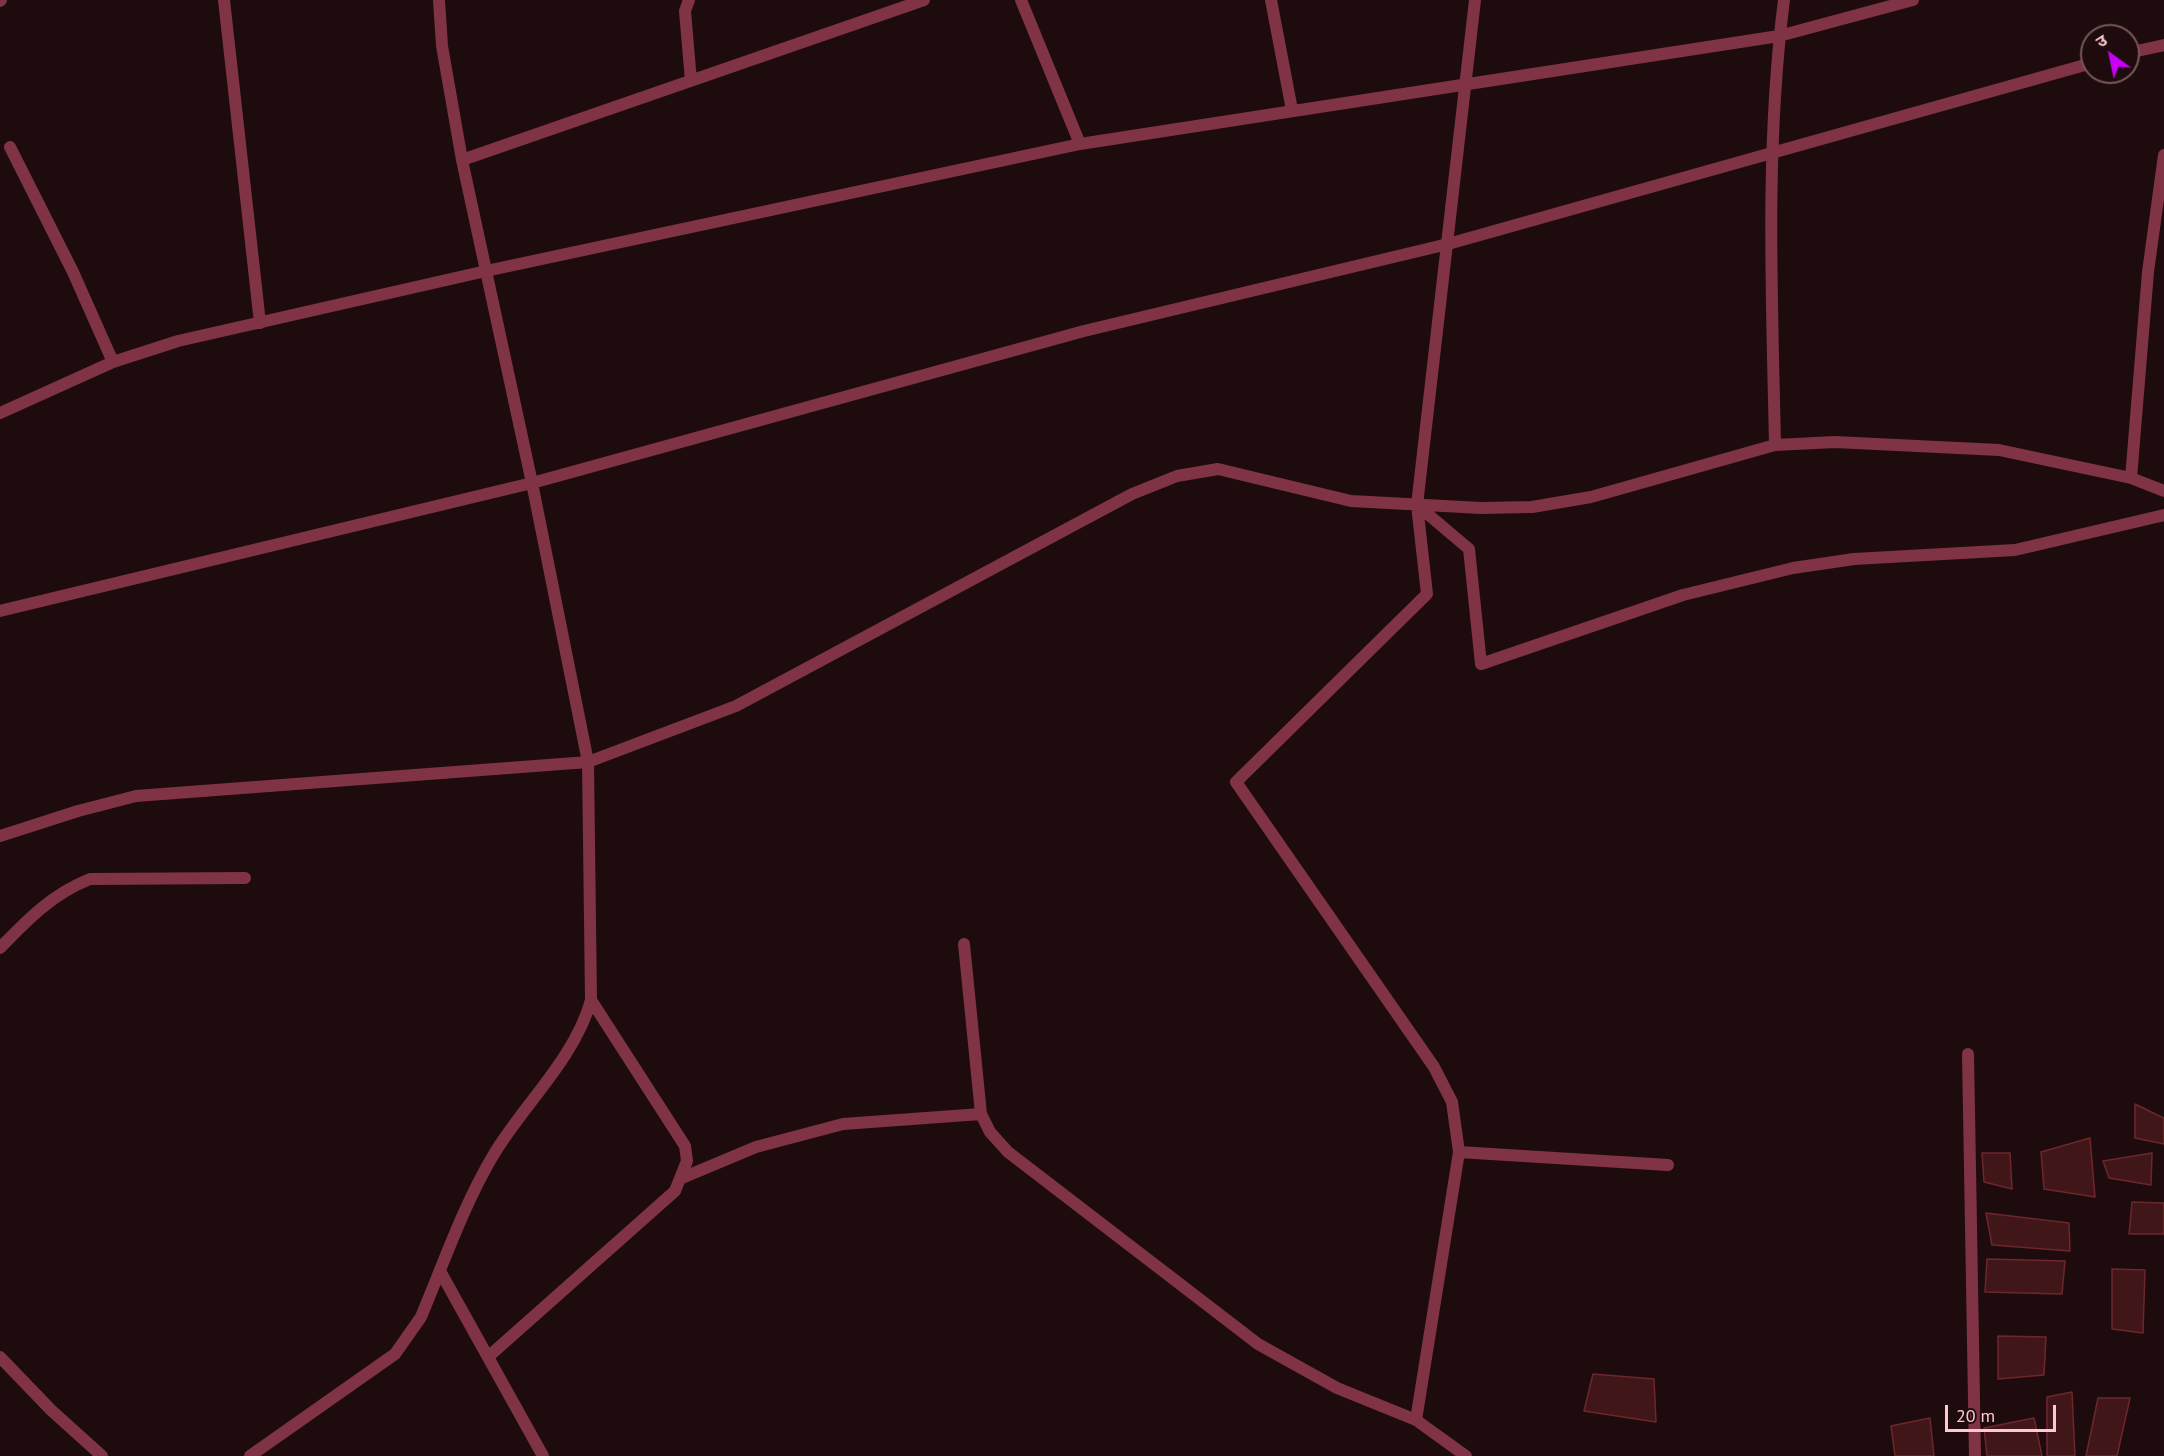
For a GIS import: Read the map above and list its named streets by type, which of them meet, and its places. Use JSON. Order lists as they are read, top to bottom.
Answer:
{
  "scale_bar": "20 m",
  "north": "top left"
}
